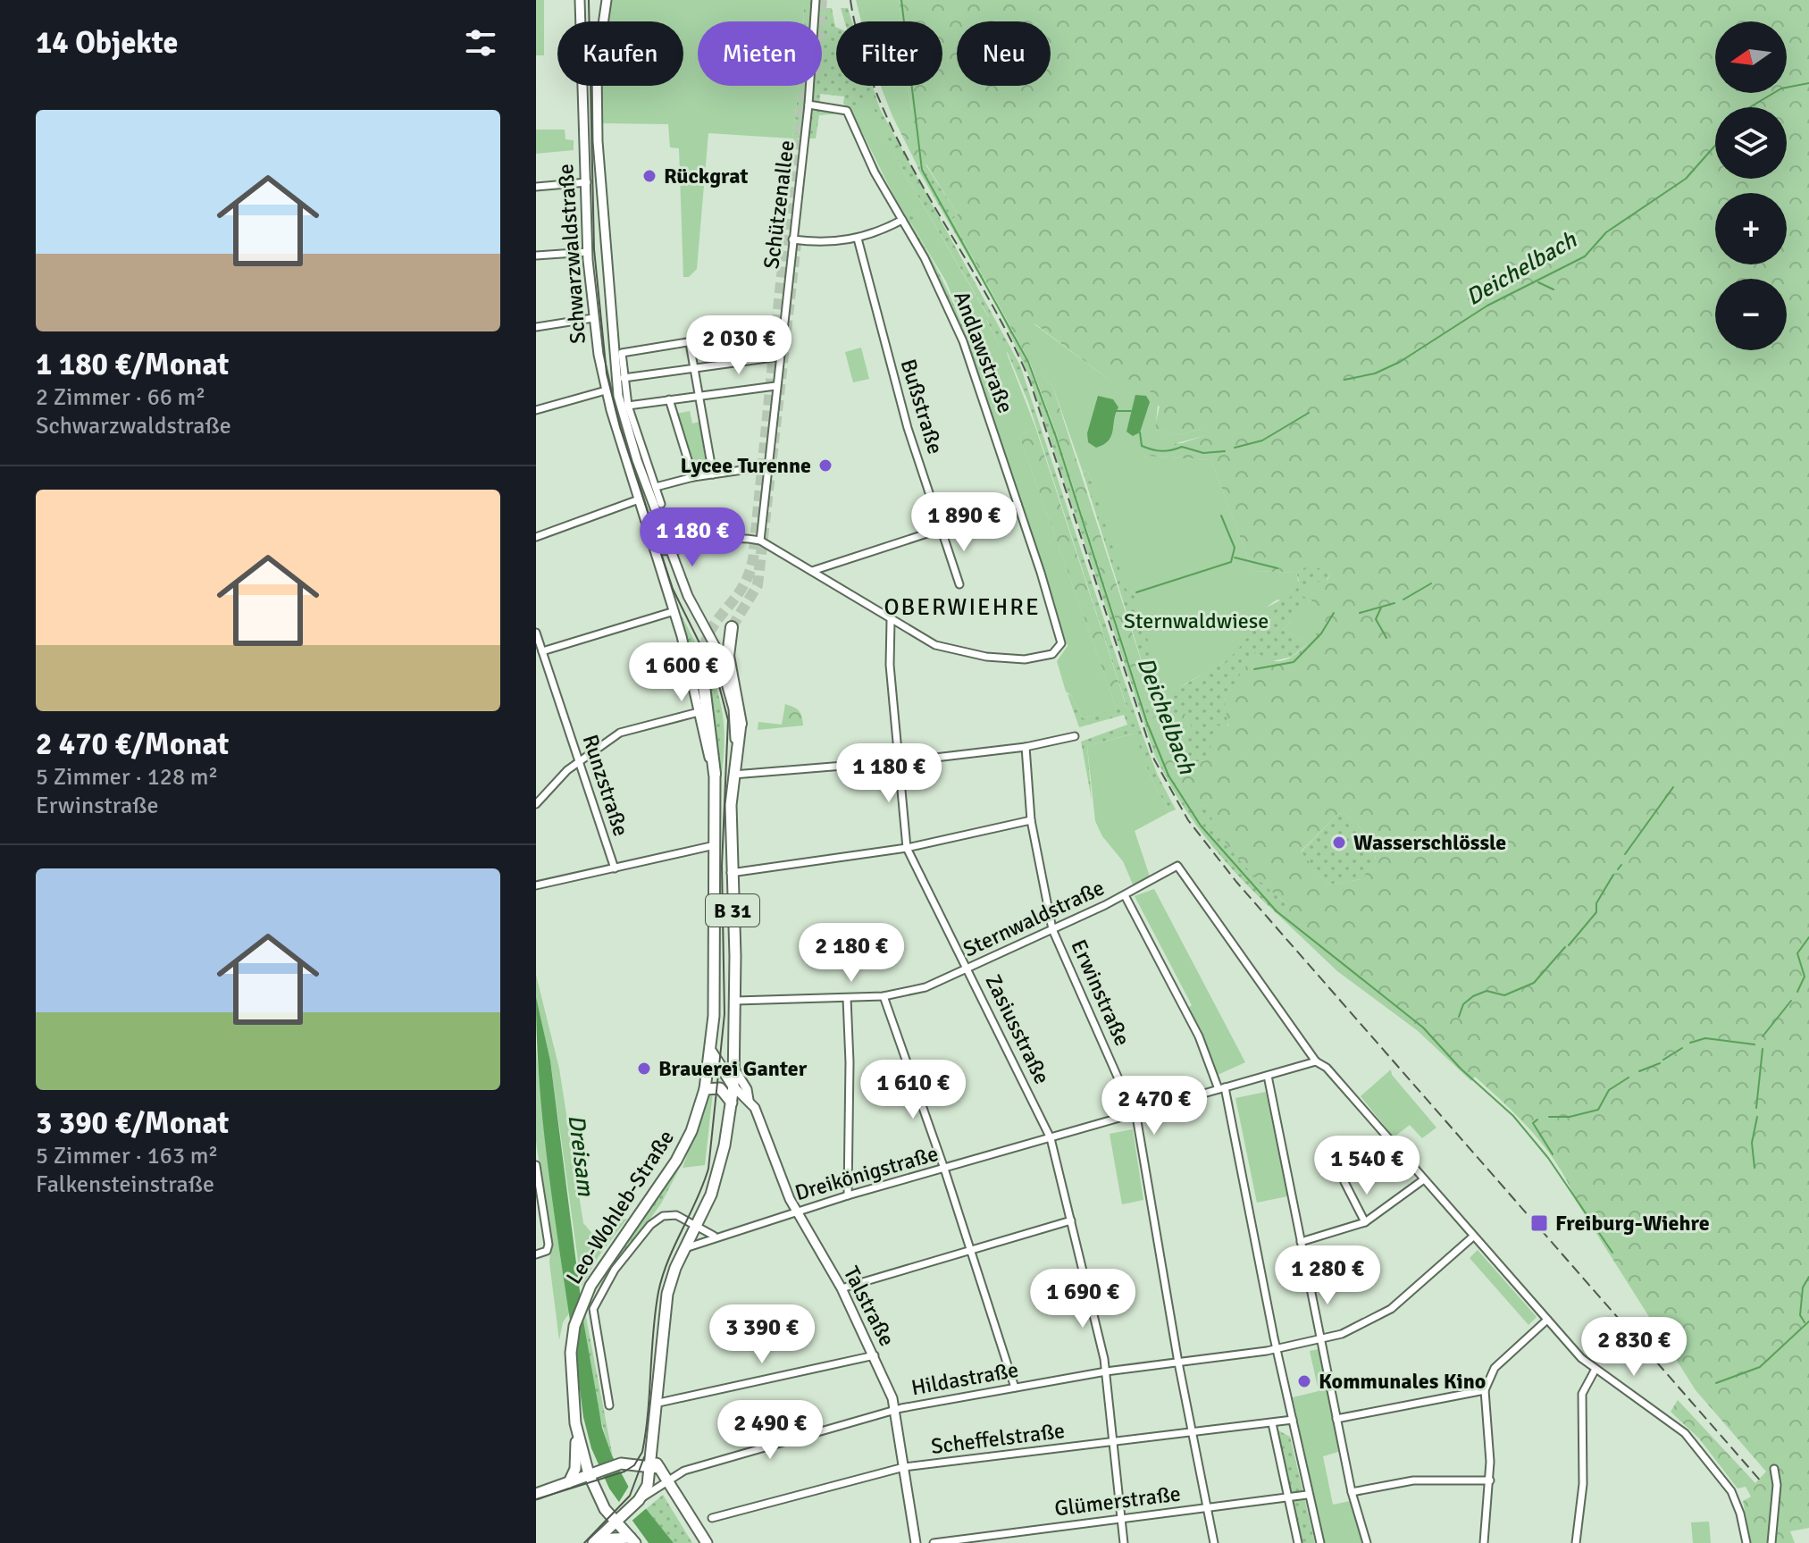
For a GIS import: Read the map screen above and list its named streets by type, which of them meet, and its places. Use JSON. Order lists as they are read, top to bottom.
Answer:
{
  "streets": {
    "highway": ["B 31"],
    "main road": ["Schwarzwaldstraße", "Leo-Wohleb-Straße", "Talstraße"],
    "street": [
      "Schützenallee",
      "Andlawstraße",
      "Bußstraße",
      "Runzstraße",
      "Sternwaldstraße",
      "Erwinstraße",
      "Zasiusstraße",
      "Dreikönigstraße",
      "Hildastraße",
      "Scheffelstraße",
      "Glümerstraße"
    ]
  },
  "crossings": [
    ["Schützenallee", "Andlawstraße"],
    ["Schwarzwaldstraße", "B 31"],
    ["Schwarzwaldstraße", "Sternwaldstraße"],
    ["Schwarzwaldstraße", "Dreikönigstraße"],
    ["Schwarzwaldstraße", "Leo-Wohleb-Straße"],
    ["Schwarzwaldstraße", "Talstraße"],
    ["Schwarzwaldstraße", "Hildastraße"],
    ["Andlawstraße", "Zasiusstraße"],
    ["B 31", "Leo-Wohleb-Straße"],
    ["Sternwaldstraße", "Erwinstraße"],
    ["Sternwaldstraße", "Zasiusstraße"],
    ["Sternwaldstraße", "Dreikönigstraße"],
    ["Erwinstraße", "Dreikönigstraße"],
    ["Erwinstraße", "Hildastraße"],
    ["Erwinstraße", "Scheffelstraße"],
    ["Erwinstraße", "Glümerstraße"],
    ["Zasiusstraße", "Dreikönigstraße"],
    ["Zasiusstraße", "Hildastraße"],
    ["Zasiusstraße", "Scheffelstraße"],
    ["Zasiusstraße", "Glümerstraße"],
    ["Dreikönigstraße", "Talstraße"],
    ["Talstraße", "Hildastraße"],
    ["Talstraße", "Scheffelstraße"]
  ],
  "districts": ["OBERWIEHRE"],
  "water": ["Deichelbach", "Dreisam"],
  "parks": ["Sternwaldwiese"],
  "places": {
    "other": [
      "Rückgrat",
      "Lycee Turenne",
      "Wasserschlössle",
      "Brauerei Ganter",
      "Kommunales Kino"
    ],
    "transit": ["Freiburg-Wiehre"]
  },
  "north": "left",
  "page": {
    "heading": "14 Objekte",
    "map_buttons": ["+", "−"],
    "chip": [
      "Kaufen",
      "Mieten",
      "Filter",
      "Neu"
    ],
    "list": [
      {
        "name": "1 180 €/Monat",
        "note": "2 Zimmer · 66 m² · Schwarzwaldstraße"
      },
      {
        "name": "2 470 €/Monat",
        "note": "5 Zimmer · 128 m² · Erwinstraße"
      },
      {
        "name": "3 390 €/Monat",
        "note": "5 Zimmer · 163 m² · Falkensteinstraße"
      }
    ],
    "price": [
      "2 030 €",
      "1 890 €",
      "1 180 €",
      "1 600 €",
      "1 180 €",
      "2 180 €",
      "1 610 €",
      "2 470 €",
      "1 540 €",
      "1 280 €",
      "1 690 €",
      "3 390 €",
      "2 830 €",
      "2 490 €"
    ]
  }
}
